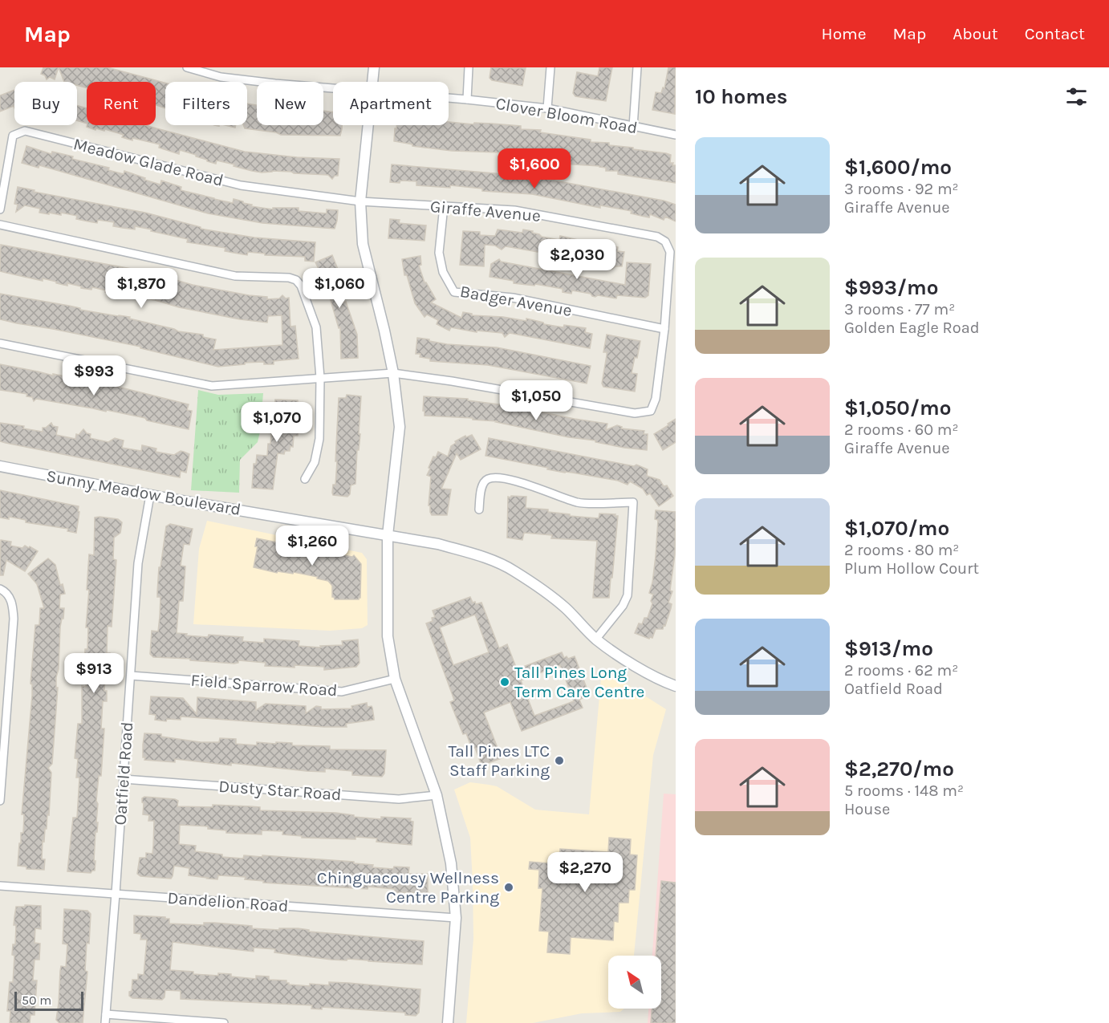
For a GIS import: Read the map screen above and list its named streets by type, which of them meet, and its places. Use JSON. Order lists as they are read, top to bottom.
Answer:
{
  "streets": {
    "street": [
      "Clover Bloom Road",
      "Meadow Glade Road",
      "Giraffe Avenue",
      "Badger Avenue",
      "Sunny Meadow Boulevard",
      "Field Sparrow Road",
      "Oatfield Road",
      "Dusty Star Road",
      "Dandelion Road"
    ]
  },
  "crossings": [
    ["Meadow Glade Road", "Giraffe Avenue"],
    ["Giraffe Avenue", "Badger Avenue"],
    ["Sunny Meadow Boulevard", "Oatfield Road"],
    ["Field Sparrow Road", "Oatfield Road"],
    ["Oatfield Road", "Dusty Star Road"],
    ["Oatfield Road", "Dandelion Road"]
  ],
  "places": ["Tall Pines Long Term Care Centre", "Tall Pines LTC Staff Parking", "Chinguacousy Wellness Centre Parking"],
  "scale_bar": "50 m",
  "north": "top left",
  "page": {
    "header": "Map",
    "nav": [
      "Home",
      "Map",
      "About",
      "Contact"
    ],
    "heading": "10 homes",
    "chip": [
      "Buy",
      "Rent",
      "Filters",
      "New",
      "Apartment"
    ],
    "list": [
      {
        "name": "$1,600/mo",
        "note": "3 rooms · 92 m² · Giraffe Avenue"
      },
      {
        "name": "$993/mo",
        "note": "3 rooms · 77 m² · Golden Eagle Road"
      },
      {
        "name": "$1,050/mo",
        "note": "2 rooms · 60 m² · Giraffe Avenue"
      },
      {
        "name": "$1,070/mo",
        "note": "2 rooms · 80 m² · Plum Hollow Court"
      },
      {
        "name": "$913/mo",
        "note": "2 rooms · 62 m² · Oatfield Road"
      },
      {
        "name": "$2,270/mo",
        "note": "5 rooms · 148 m² · House"
      }
    ],
    "price": [
      "$1,600",
      "$2,030",
      "$1,870",
      "$1,060",
      "$993",
      "$1,050",
      "$1,070",
      "$1,260",
      "$913",
      "$2,270"
    ],
    "scale": "50 m"
  }
}
